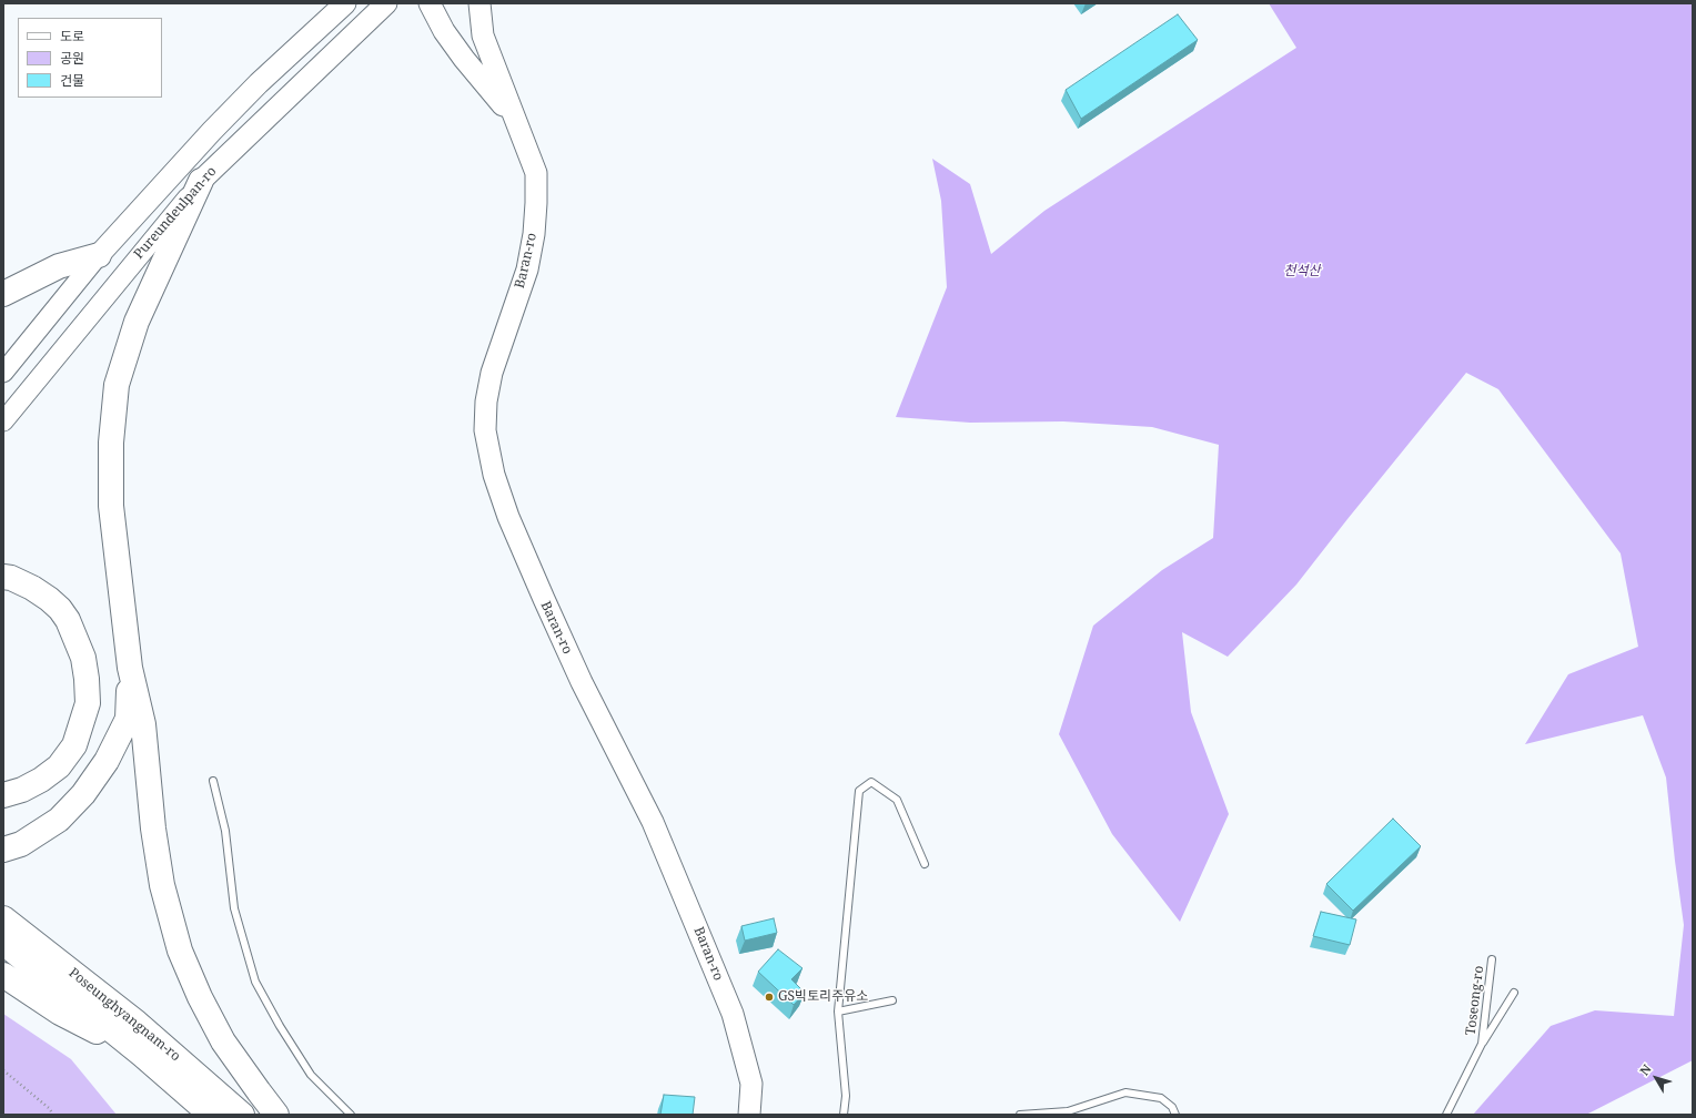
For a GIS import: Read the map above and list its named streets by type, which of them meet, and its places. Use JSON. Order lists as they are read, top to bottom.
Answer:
{
  "streets": {
    "highway": ["Poseunghyangnam-ro"],
    "main road": ["Pureundeulpan-ro", "Baran-ro"],
    "lane": ["Toseong-ro"]
  },
  "parks": ["천석산"],
  "places": ["GS빅토리주유소"],
  "legend": ["도로", "공원", "건물"],
  "north": "top left"
}
